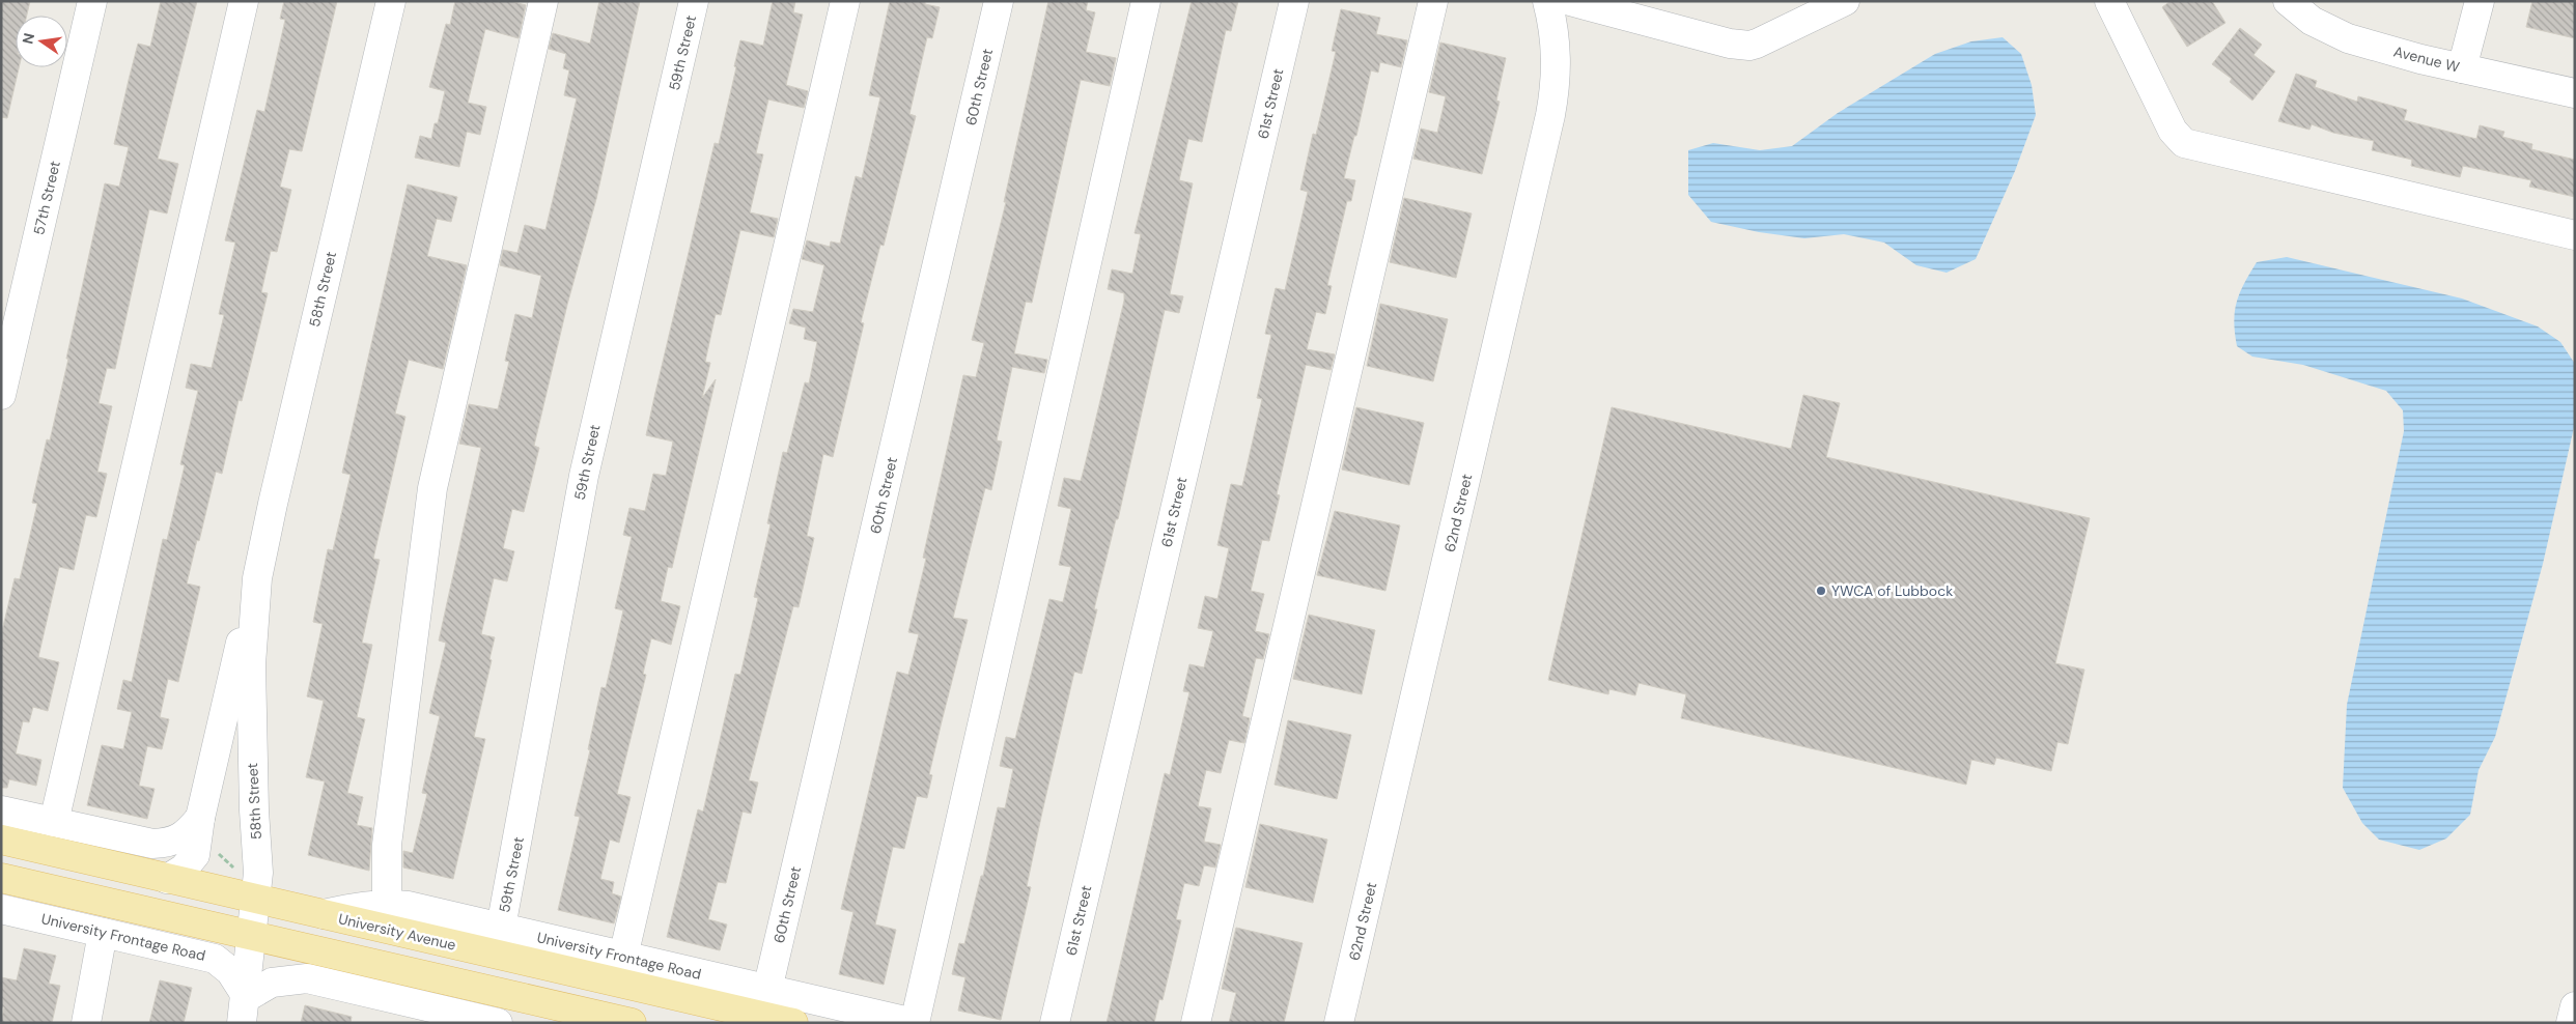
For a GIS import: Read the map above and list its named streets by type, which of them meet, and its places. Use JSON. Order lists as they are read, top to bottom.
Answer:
{
  "streets": {
    "main road": ["University Avenue"],
    "street": [
      "59th Street",
      "Avenue W",
      "60th Street",
      "61st Street",
      "57th Street",
      "58th Street",
      "62nd Street",
      "University Frontage Road"
    ]
  },
  "crossings": [
    ["59th Street", "University Frontage Road"],
    ["60th Street", "University Frontage Road"],
    ["58th Street", "University Avenue"],
    ["58th Street", "University Frontage Road"],
    ["University Avenue", "University Frontage Road"]
  ],
  "places": ["YWCA of Lubbock"],
  "north": "left"
}
